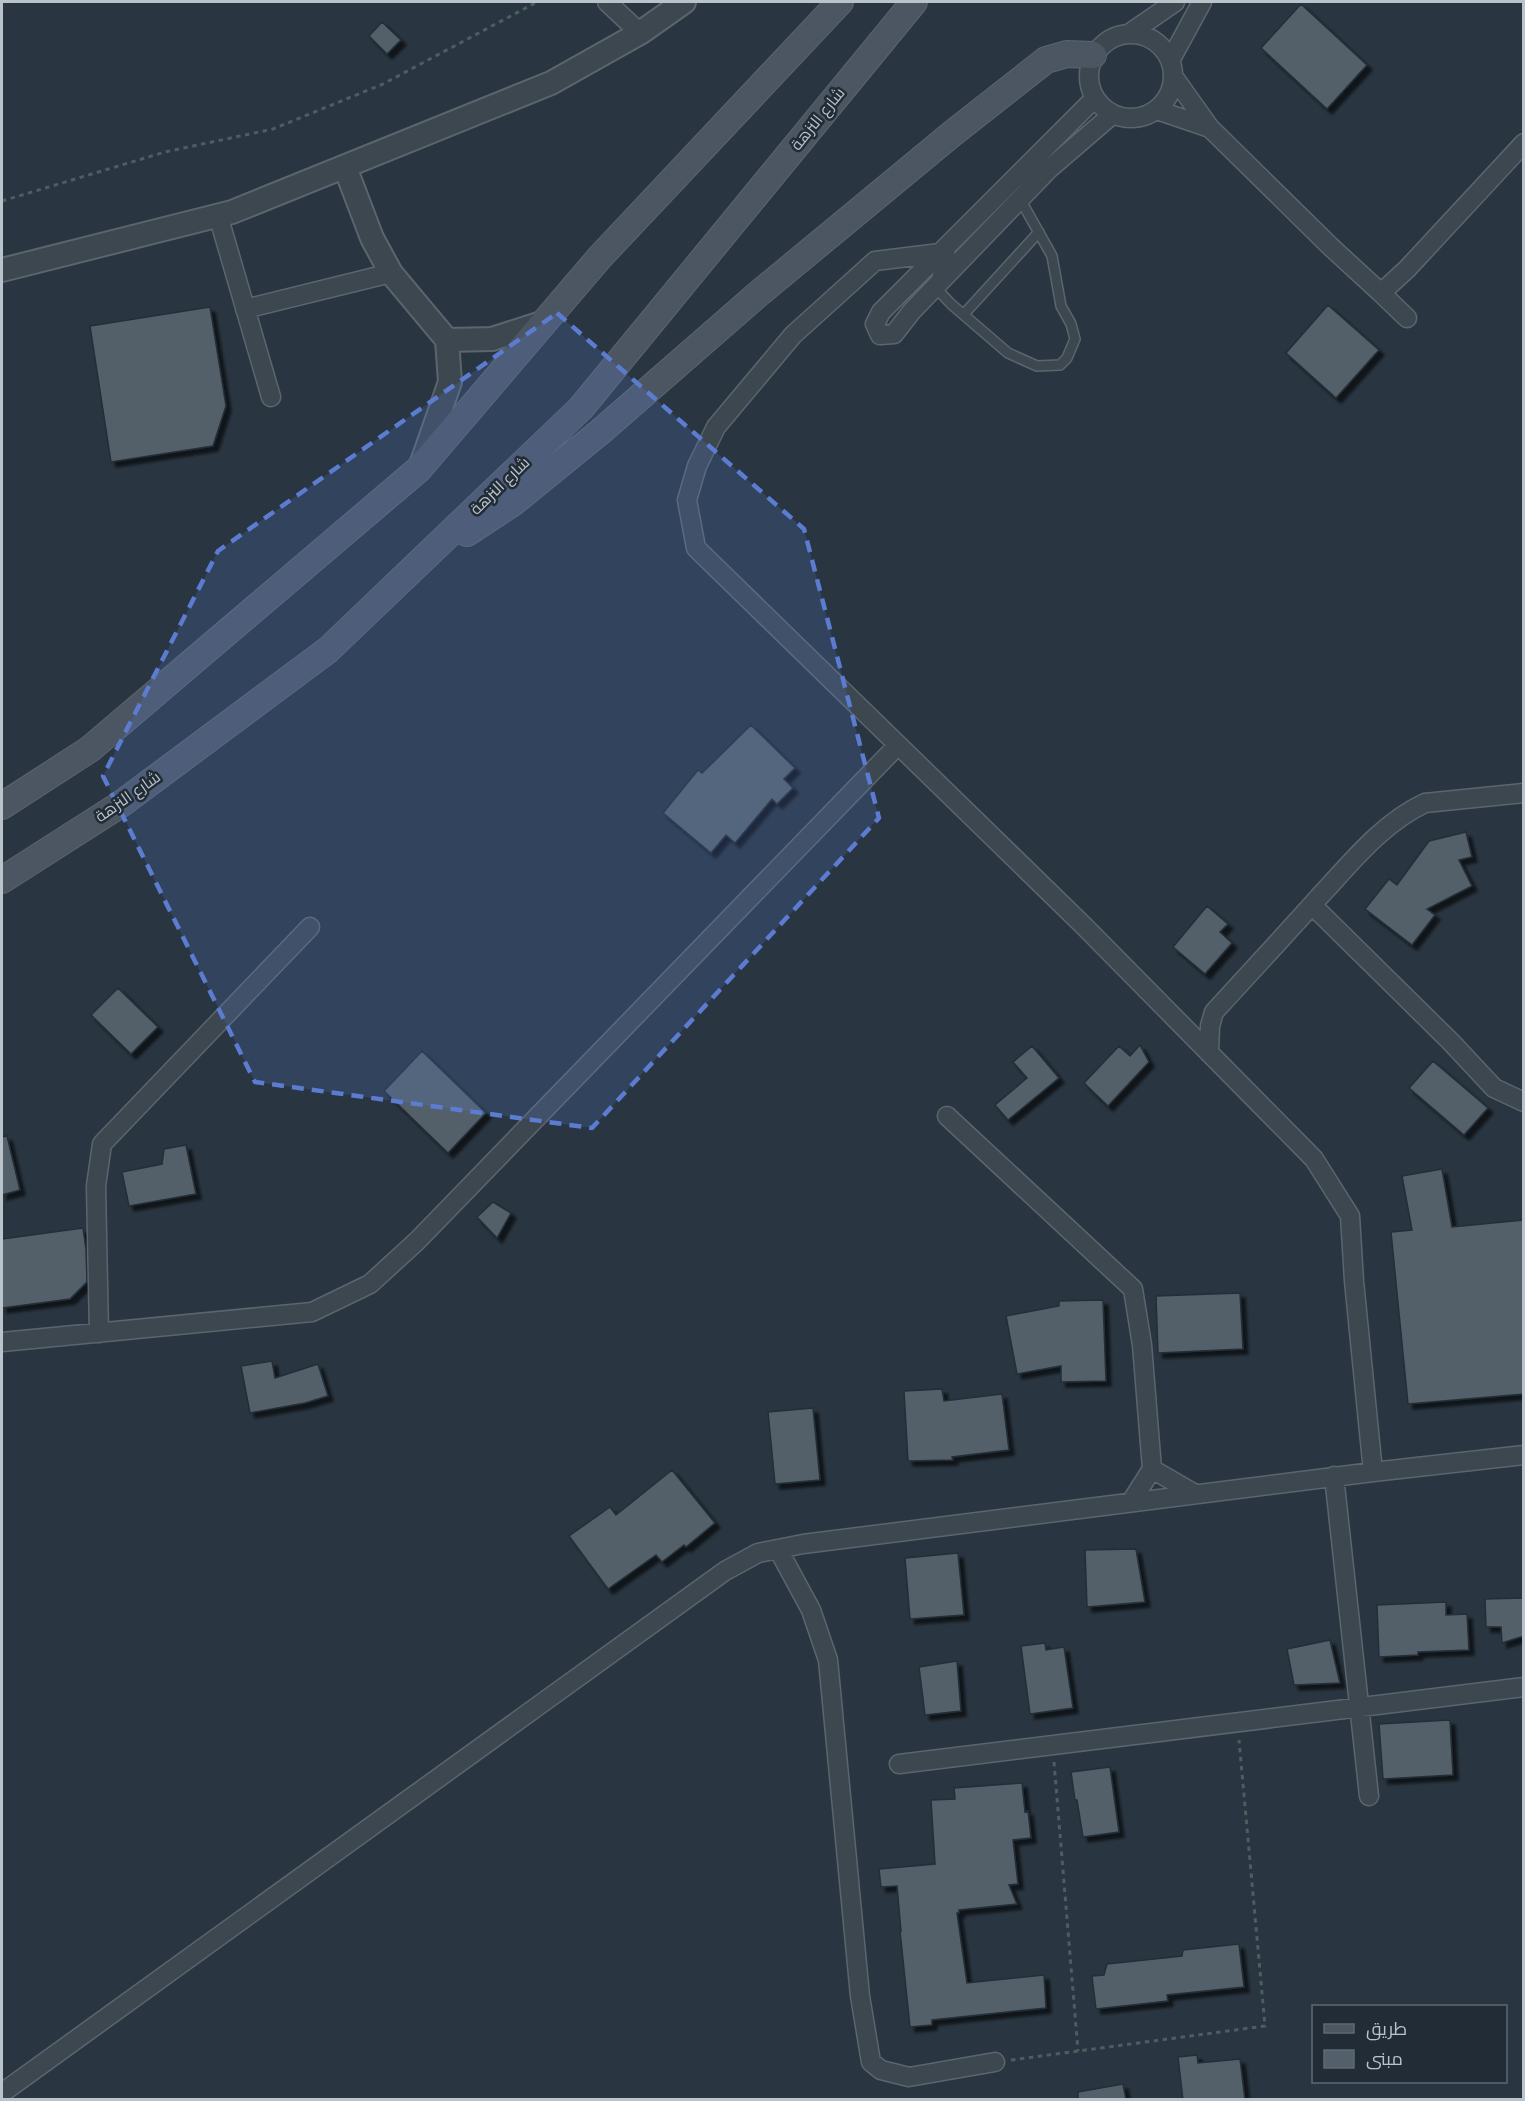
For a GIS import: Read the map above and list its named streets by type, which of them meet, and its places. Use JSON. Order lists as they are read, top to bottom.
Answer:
{
  "streets": {
    "main road": ["شارع النزهة"]
  },
  "legend": ["طريق", "مبنى"]
}
